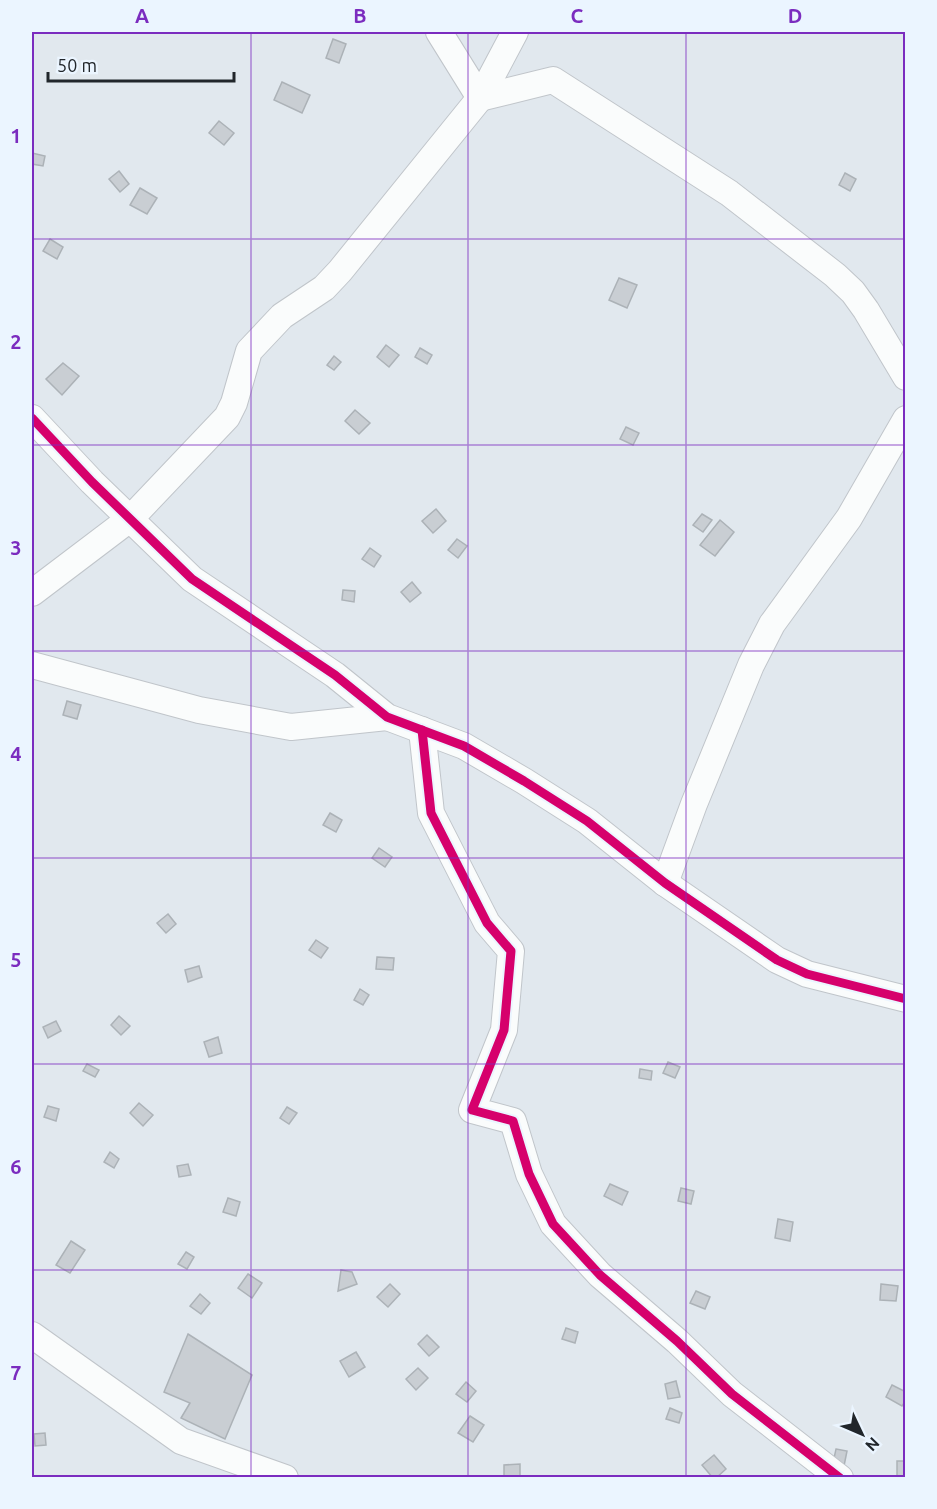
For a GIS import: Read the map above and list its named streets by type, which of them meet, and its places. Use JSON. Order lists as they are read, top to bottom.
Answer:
{
  "scale_bar": "50 m",
  "north": "bottom right",
  "grid": {
    "columns": [
      "A",
      "B",
      "C",
      "D"
    ],
    "rows": [
      "1",
      "2",
      "3",
      "4",
      "5",
      "6",
      "7"
    ]
  }
}
